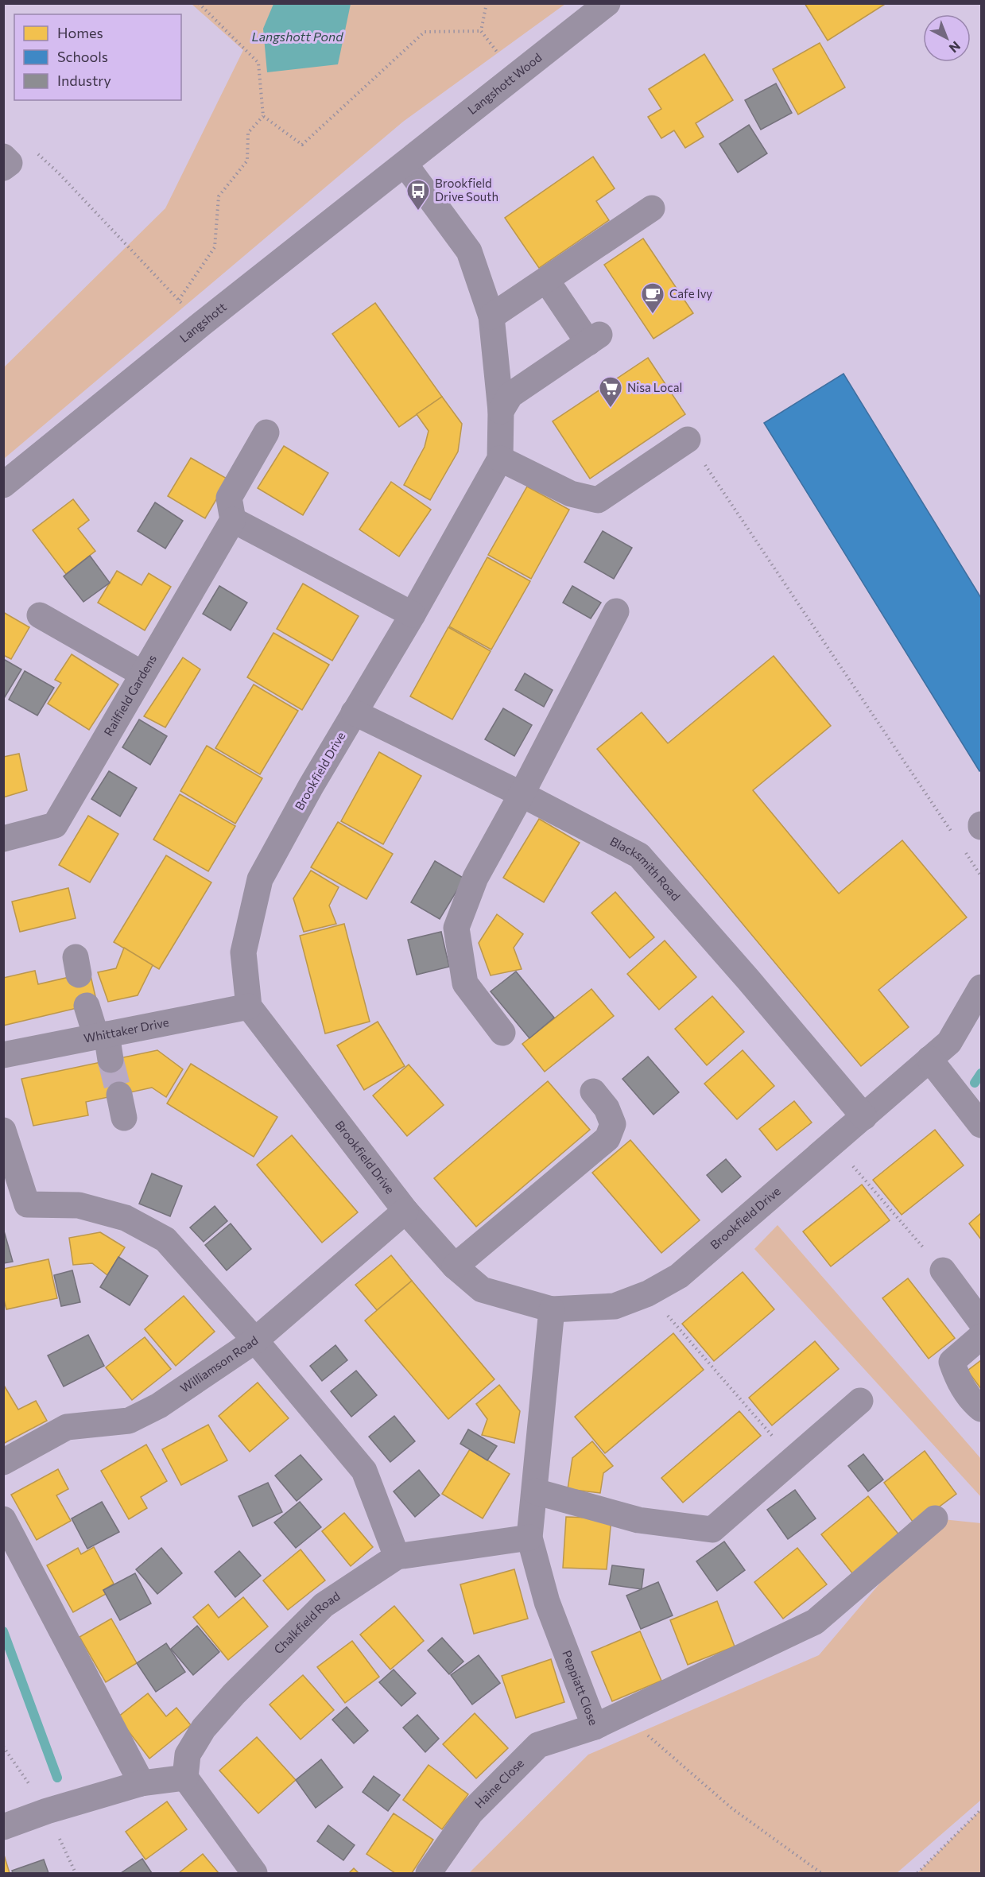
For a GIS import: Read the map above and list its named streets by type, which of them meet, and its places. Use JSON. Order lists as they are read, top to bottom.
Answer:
{
  "streets": {
    "street": [
      "Langshott Wood",
      "Langshott",
      "Railfield Gardens",
      "Brookfield Drive",
      "Blacksmith Road",
      "Whittaker Drive",
      "Williamson Road",
      "Chalkfield Road",
      "Peppiatt Close",
      "Haine Close"
    ]
  },
  "crossings": [
    ["Langshott Wood", "Langshott"],
    ["Brookfield Drive", "Blacksmith Road"],
    ["Brookfield Drive", "Whittaker Drive"],
    ["Brookfield Drive", "Williamson Road"],
    ["Brookfield Drive", "Peppiatt Close"],
    ["Chalkfield Road", "Peppiatt Close"],
    ["Peppiatt Close", "Haine Close"]
  ],
  "water": ["Langshott Pond"],
  "places": {
    "bus stop": ["Brookfield Drive South"],
    "cafe": ["Cafe Ivy"],
    "supermarket": ["Nisa Local"]
  },
  "legend": ["Homes", "Schools", "Industry"],
  "north": "bottom right"
}
